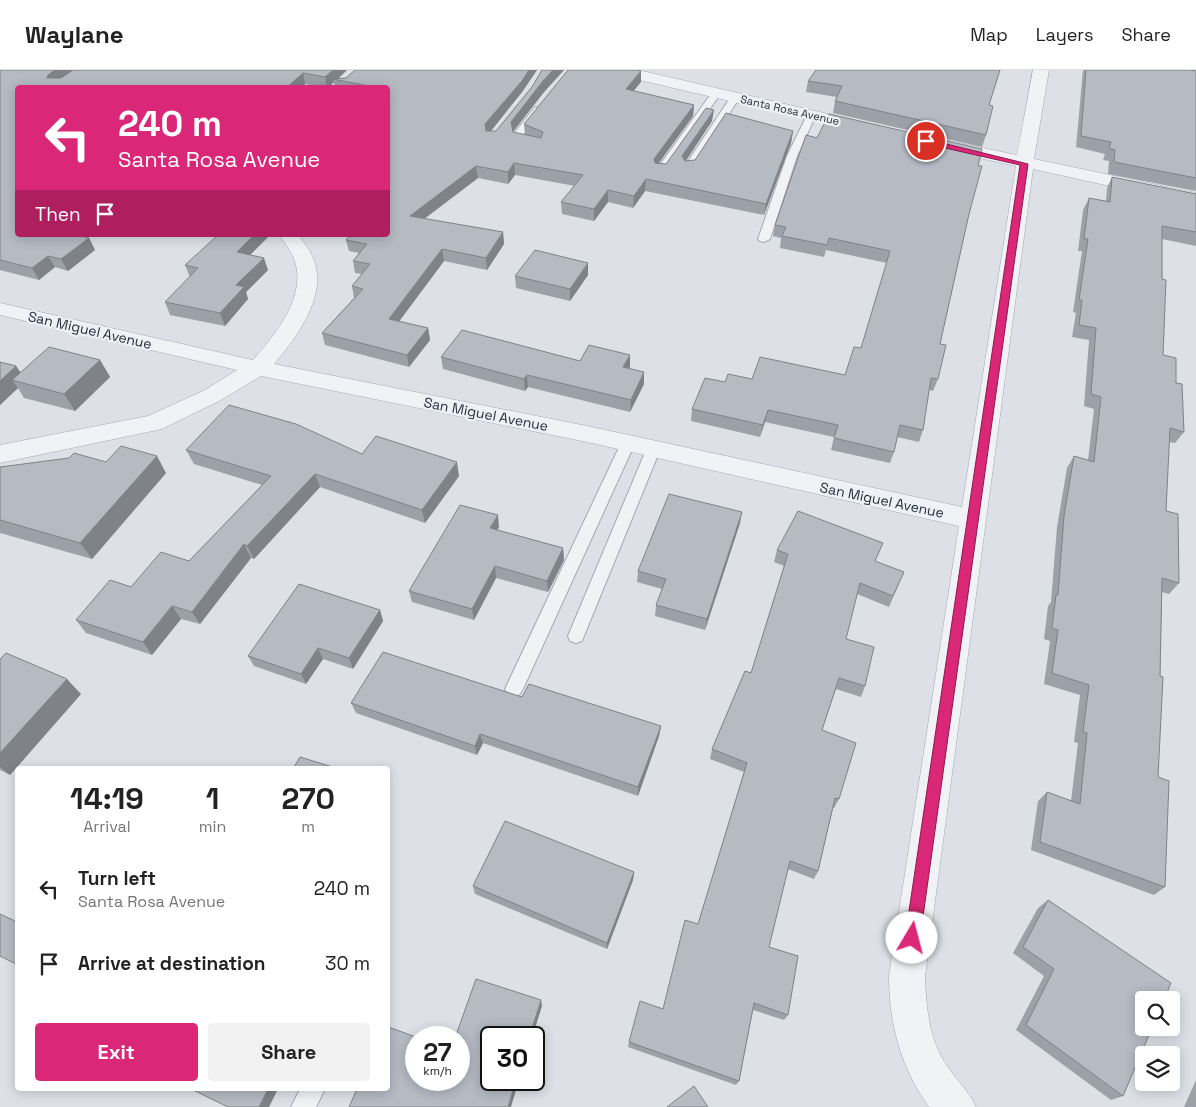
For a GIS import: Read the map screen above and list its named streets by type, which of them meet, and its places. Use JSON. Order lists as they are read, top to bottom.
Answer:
{
  "streets": {
    "street": ["Santa Rosa Avenue", "San Miguel Avenue"]
  },
  "page": {
    "header": "Waylane",
    "nav": ["Map", "Layers", "Share"],
    "turn": ["240 m", "Santa Rosa Avenue"],
    "then": "Then",
    "eta": [
      "14:19",
      "Arrival",
      "1",
      "min",
      "270",
      "m"
    ],
    "list": [
      {
        "name": "Turn left",
        "note": "Santa Rosa Avenue",
        "value": "240 m"
      },
      {
        "name": "Arrive at destination",
        "value": "30 m"
      }
    ],
    "buttons": ["Exit", "Share"],
    "speed": "27 km/h",
    "limit": "30"
  }
}
